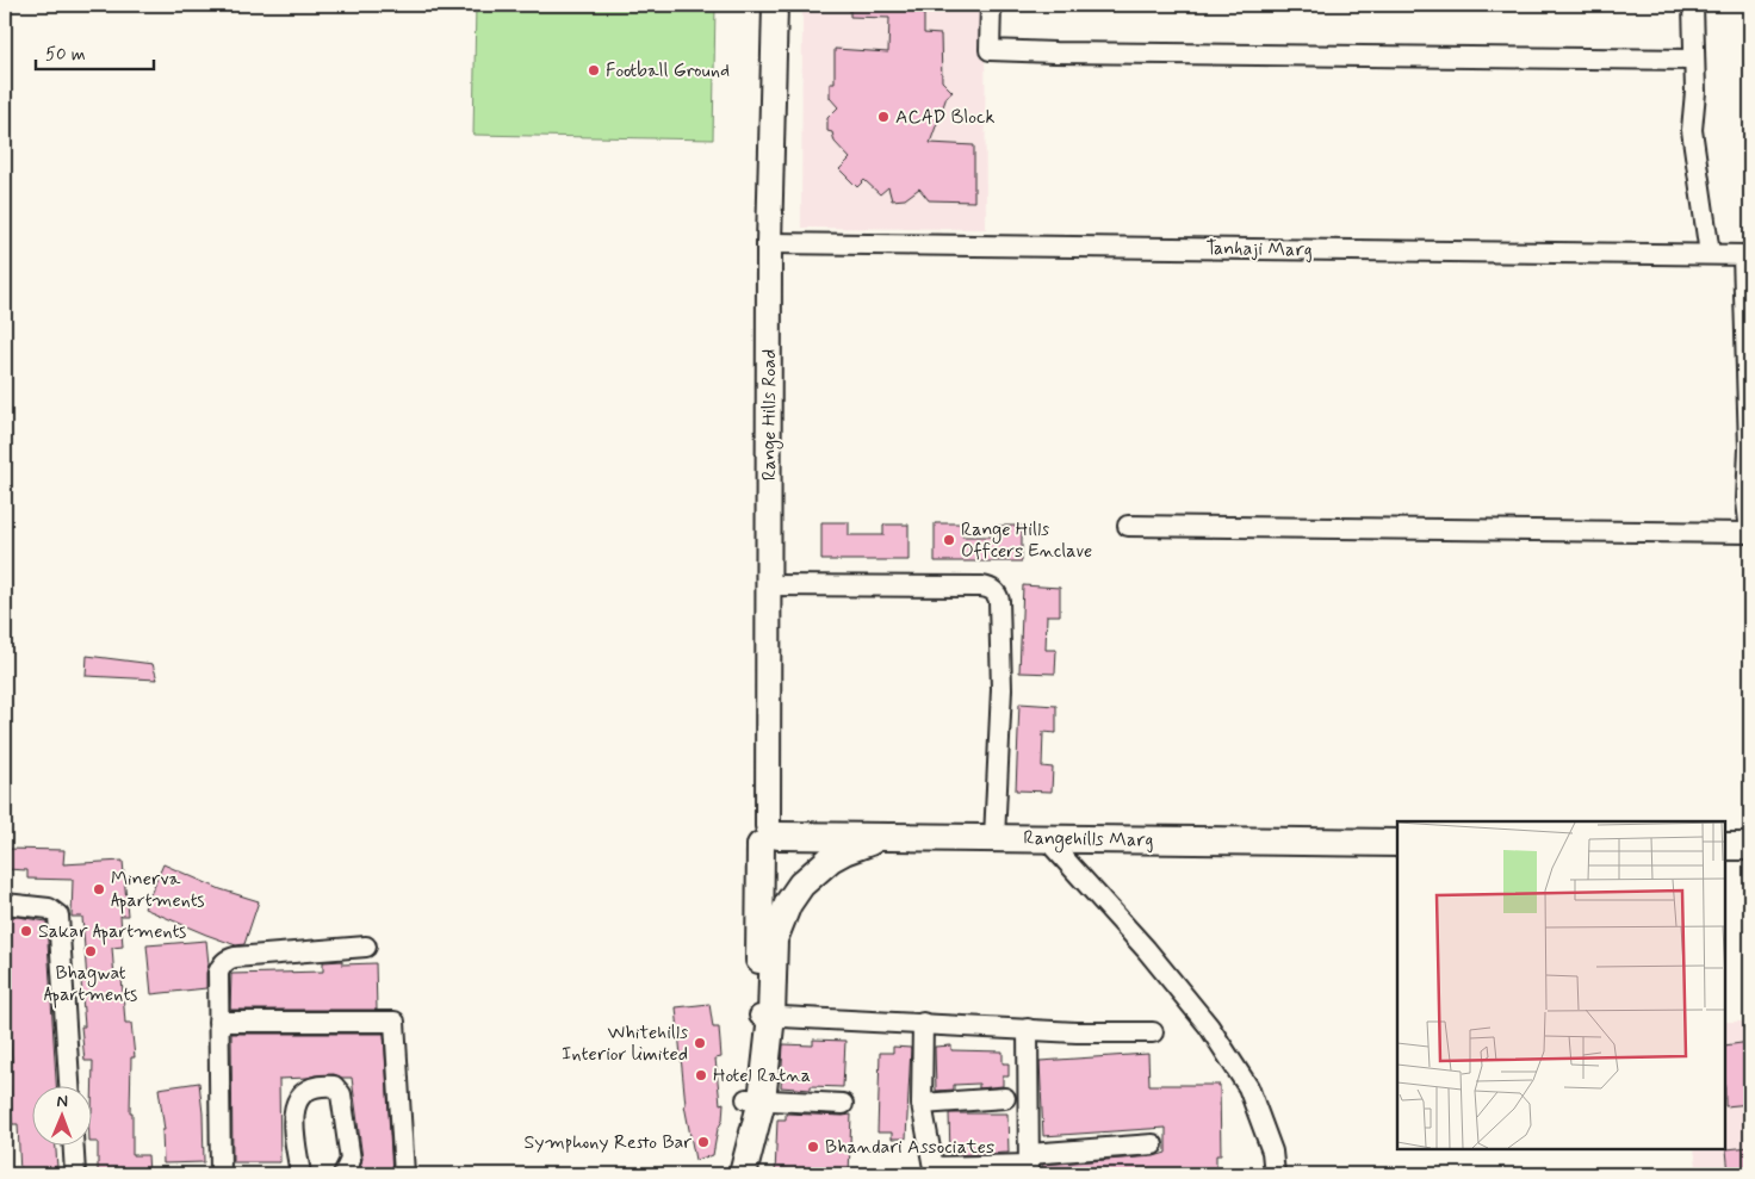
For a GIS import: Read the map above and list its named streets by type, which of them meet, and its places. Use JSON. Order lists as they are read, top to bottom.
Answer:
{
  "streets": {
    "main road": ["Range Hills Road", "Rangehills Marg"],
    "street": ["Tanhaji Marg"]
  },
  "crossings": [
    ["Tanhaji Marg", "Range Hills Road"],
    ["Range Hills Road", "Rangehills Marg"]
  ],
  "places": [
    "Football Ground",
    "ACAD Block",
    "Range Hills Offcers Enclave",
    "Minerva Apartments",
    "Sakar Apartments",
    "Bhagwat Apartments",
    "Whitehills Interior limited",
    "Hotel Ratna",
    "Symphony Resto Bar",
    "Bhandari Associates"
  ],
  "scale_bar": "50 m",
  "north": "top"
}
